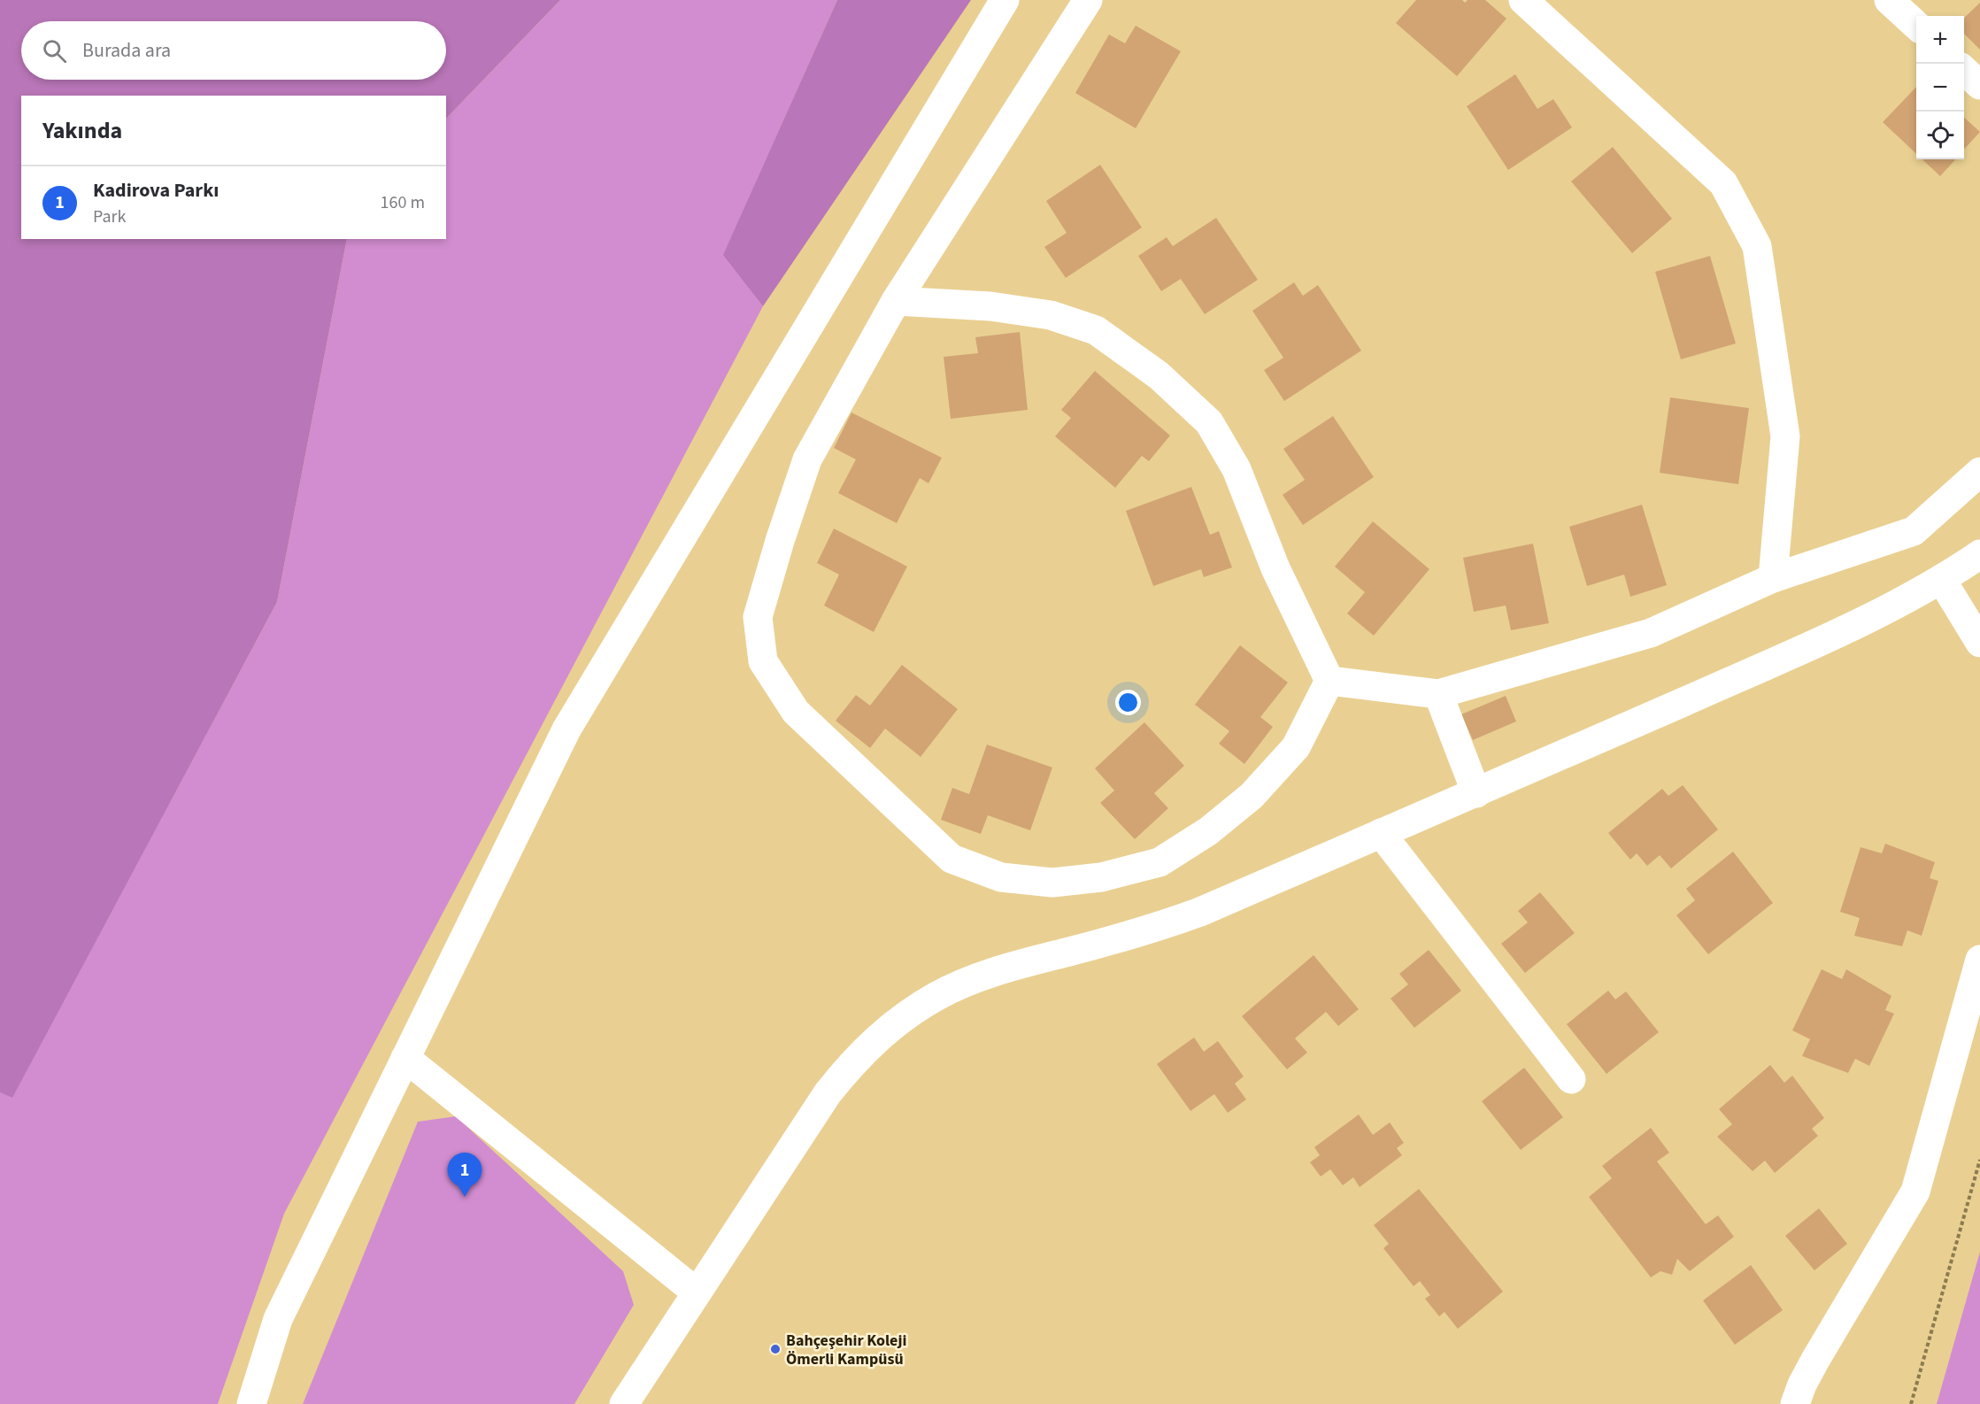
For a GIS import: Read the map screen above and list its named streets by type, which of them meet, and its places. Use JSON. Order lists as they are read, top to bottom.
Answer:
{
  "places": ["Bahçeşehir Koleji Ömerli Kampüsü"],
  "page": {
    "map_buttons": ["+", "−"],
    "search": "Burada ara",
    "heading": "Yakında",
    "list": [
      {
        "mark": "1",
        "name": "Kadirova Parkı",
        "note": "Park",
        "value": "160 m"
      }
    ],
    "pins": "1"
  }
}
